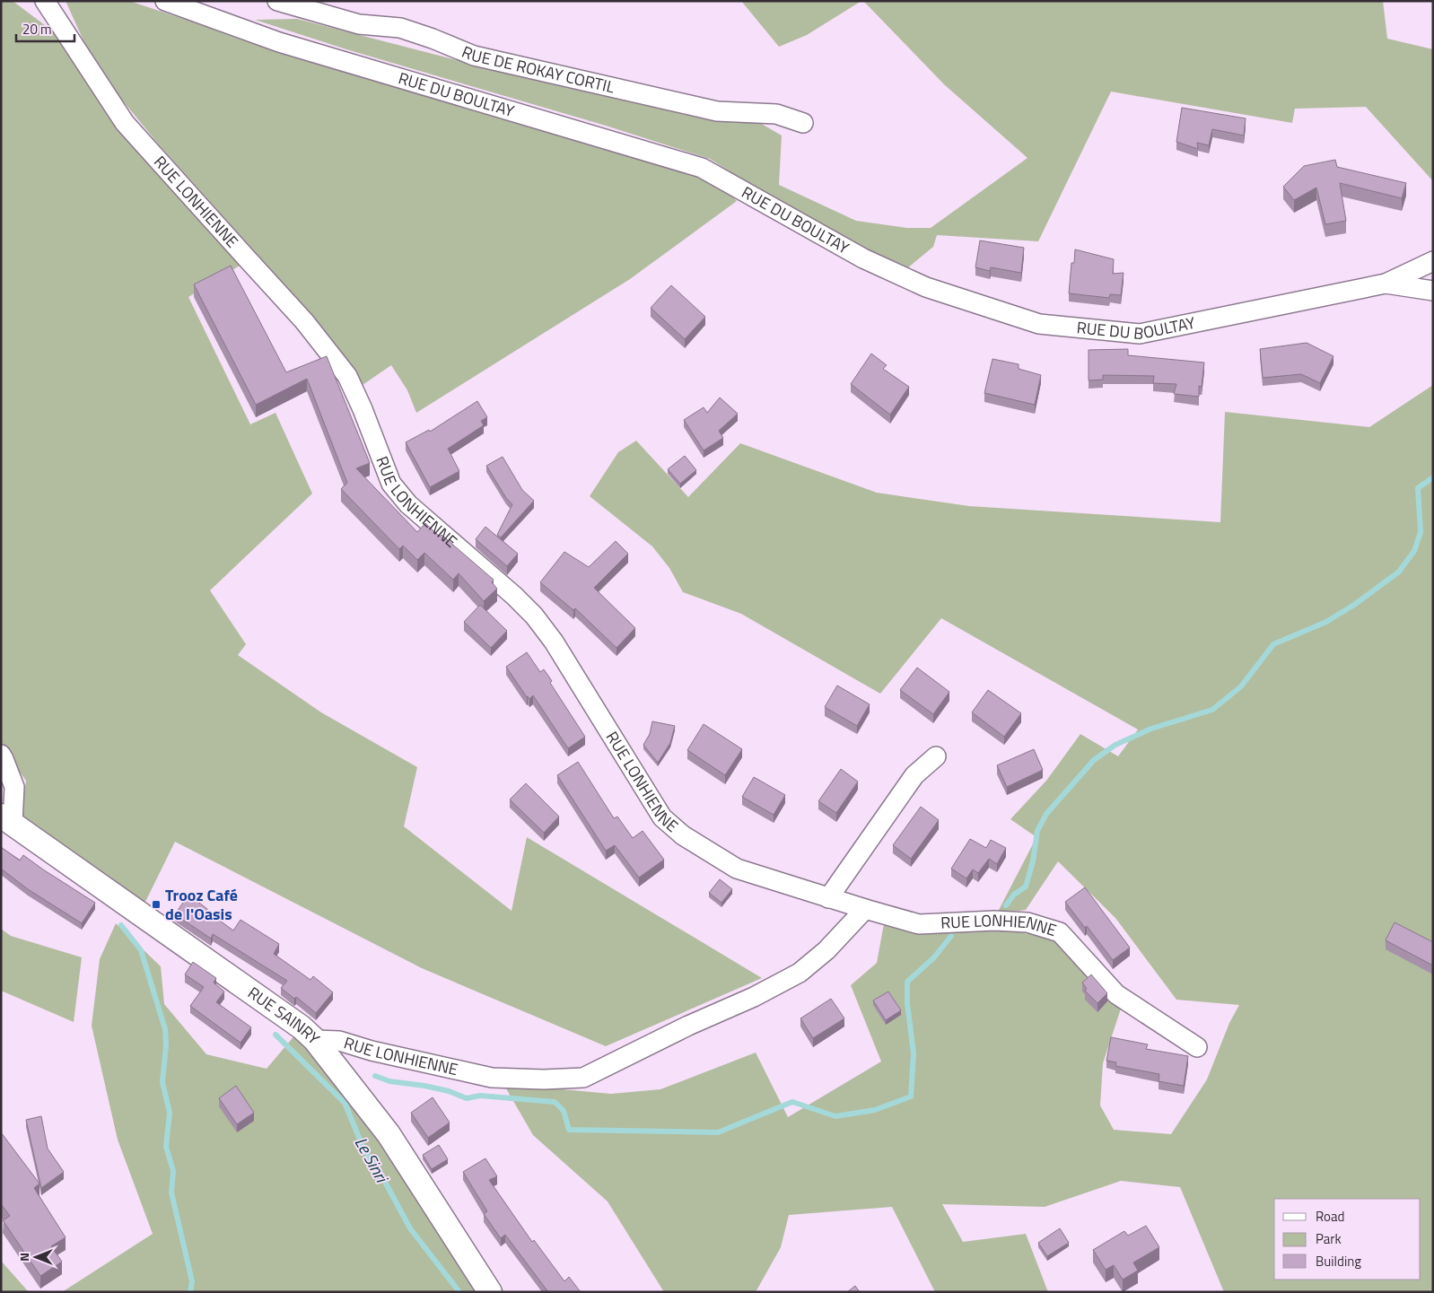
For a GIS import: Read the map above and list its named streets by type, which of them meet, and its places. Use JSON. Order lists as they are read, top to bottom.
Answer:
{
  "streets": {
    "street": [
      "RUE DE ROKAY CORTIL",
      "RUE DU BOULTAY",
      "RUE LONHIENNE",
      "RUE SAINRY"
    ]
  },
  "crossings": [
    ["RUE LONHIENNE", "RUE SAINRY"]
  ],
  "water": ["Le Sinri"],
  "places": {
    "transit": ["Trooz Café de l'Oasis"]
  },
  "legend": ["Road", "Park", "Building"],
  "scale_bar": "20 m",
  "north": "left"
}
